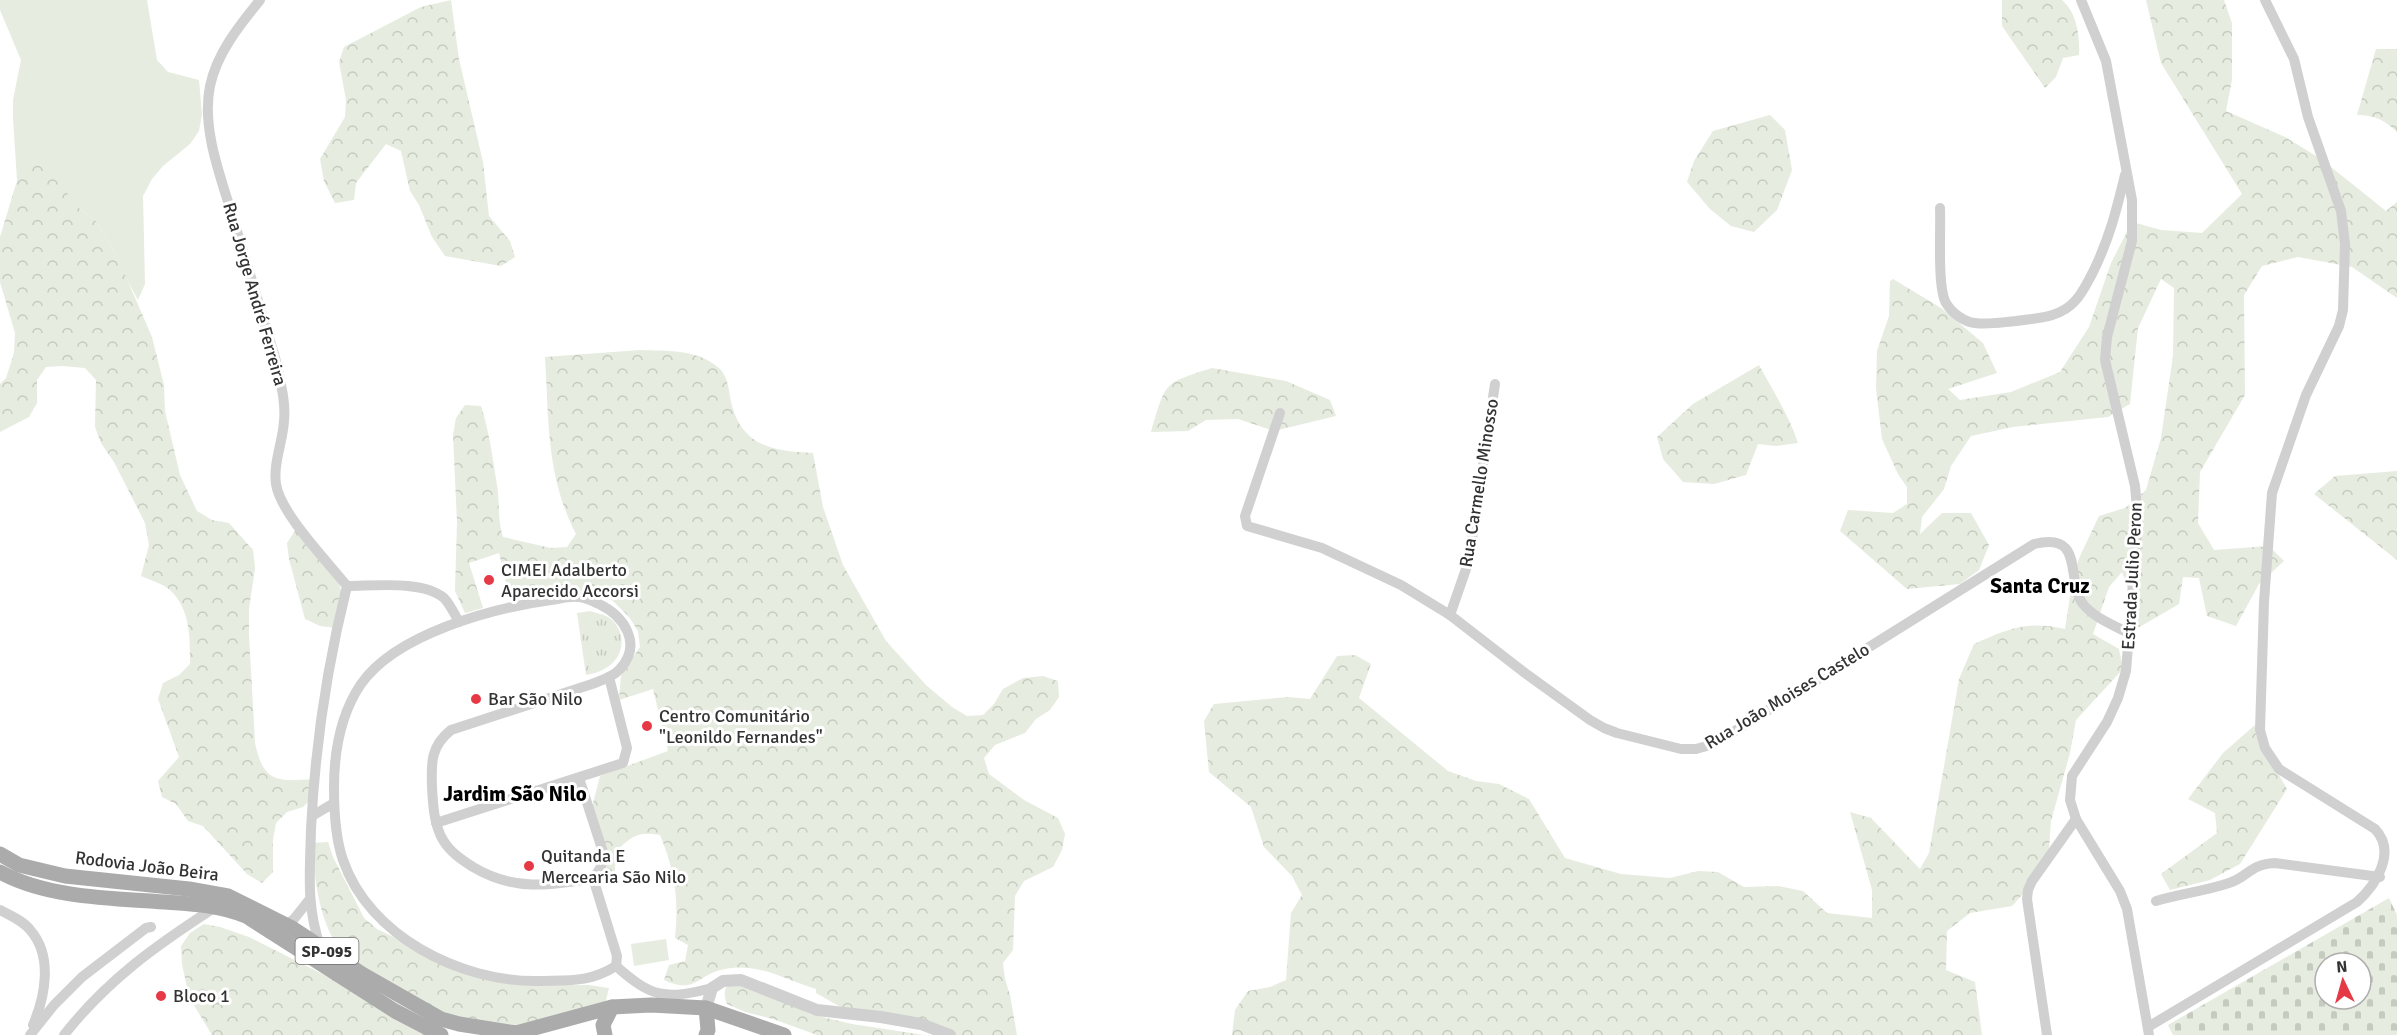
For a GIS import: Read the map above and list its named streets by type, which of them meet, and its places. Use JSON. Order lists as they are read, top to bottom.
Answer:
{
  "streets": {
    "main road": ["Rodovia João Beira", "SP-095"],
    "street": [
      "Rua Jorge André Ferreira",
      "Rua Carmello Minosso",
      "Estrada Julio Peron",
      "Rua João Moises Castelo"
    ]
  },
  "crossings": [
    ["Rua Carmello Minosso", "Rua João Moises Castelo"],
    ["Estrada Julio Peron", "Rua João Moises Castelo"],
    ["Rodovia João Beira", "SP-095"]
  ],
  "districts": ["Santa Cruz", "Jardim São Nilo"],
  "places": [
    "CIMEI Adalberto Aparecido Accorsi",
    "Bar São Nilo",
    "Centro Comunitário \"Leonildo Fernandes\"",
    "Quitanda E Mercearia São Nilo",
    "Bloco 1"
  ],
  "north": "top"
}
